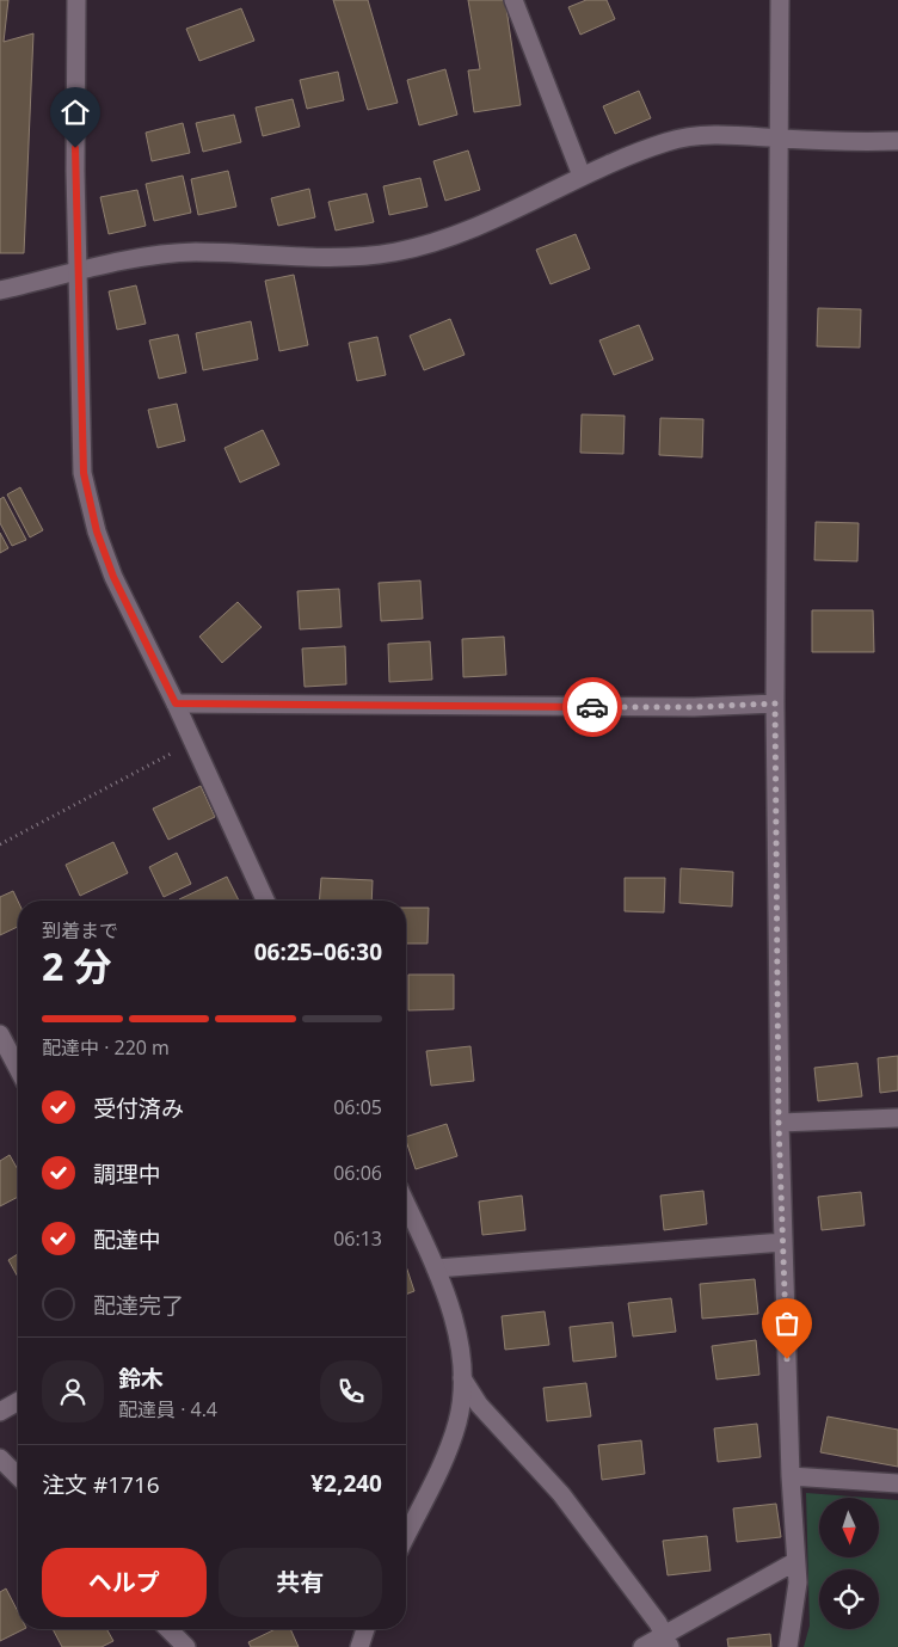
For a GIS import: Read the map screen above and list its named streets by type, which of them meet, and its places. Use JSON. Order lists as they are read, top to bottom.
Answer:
{
  "north": "bottom",
  "page": {
    "heading": ["2 分", "到着まで", "06:25–06:30"],
    "panel": [
      "鈴木",
      "配達員 · 4.4",
      "注文 #1716",
      "¥2,240"
    ],
    "bar": "配達中 · 220 m",
    "list": [
      ["受付済み", "06:05"],
      ["調理中", "06:06"],
      ["配達中", "06:13"],
      "配達完了"
    ],
    "buttons": ["ヘルプ", "共有"]
  }
}
